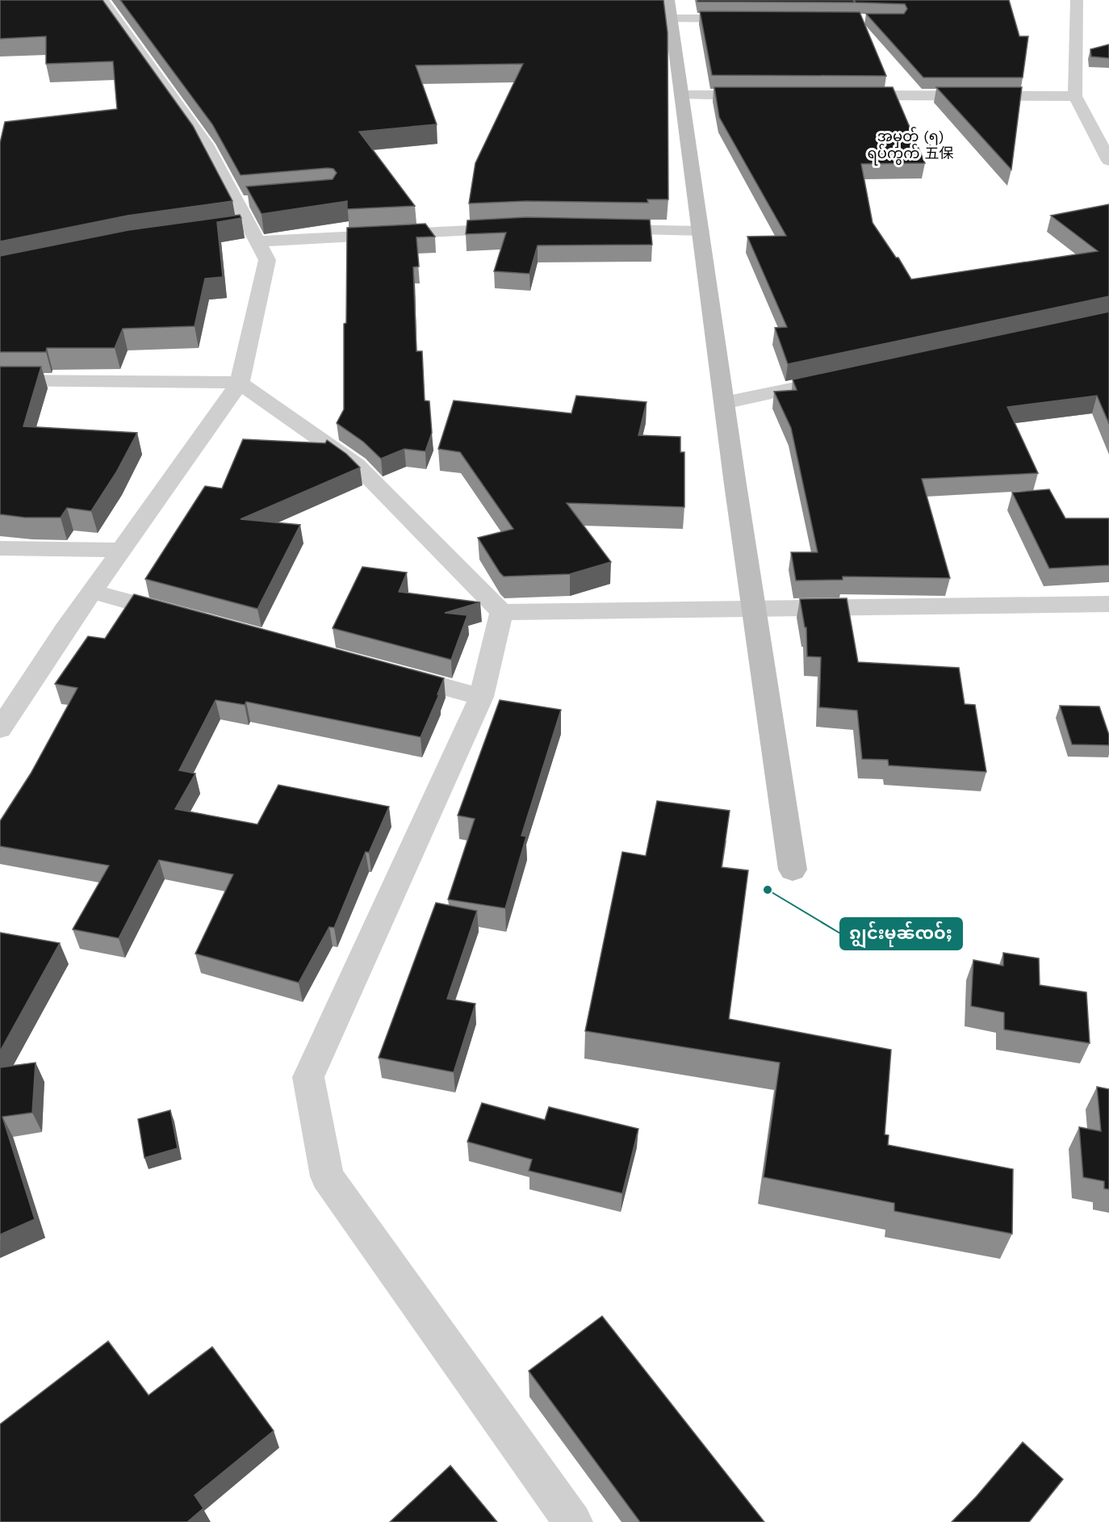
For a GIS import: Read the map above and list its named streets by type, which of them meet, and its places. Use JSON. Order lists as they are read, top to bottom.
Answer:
{
  "districts": ["အမှတ် (၅) ရပ်ကွက် 五保"],
  "places": ["ၵျွင်းမုၼ်ၸဝ်ႈ"]
}
